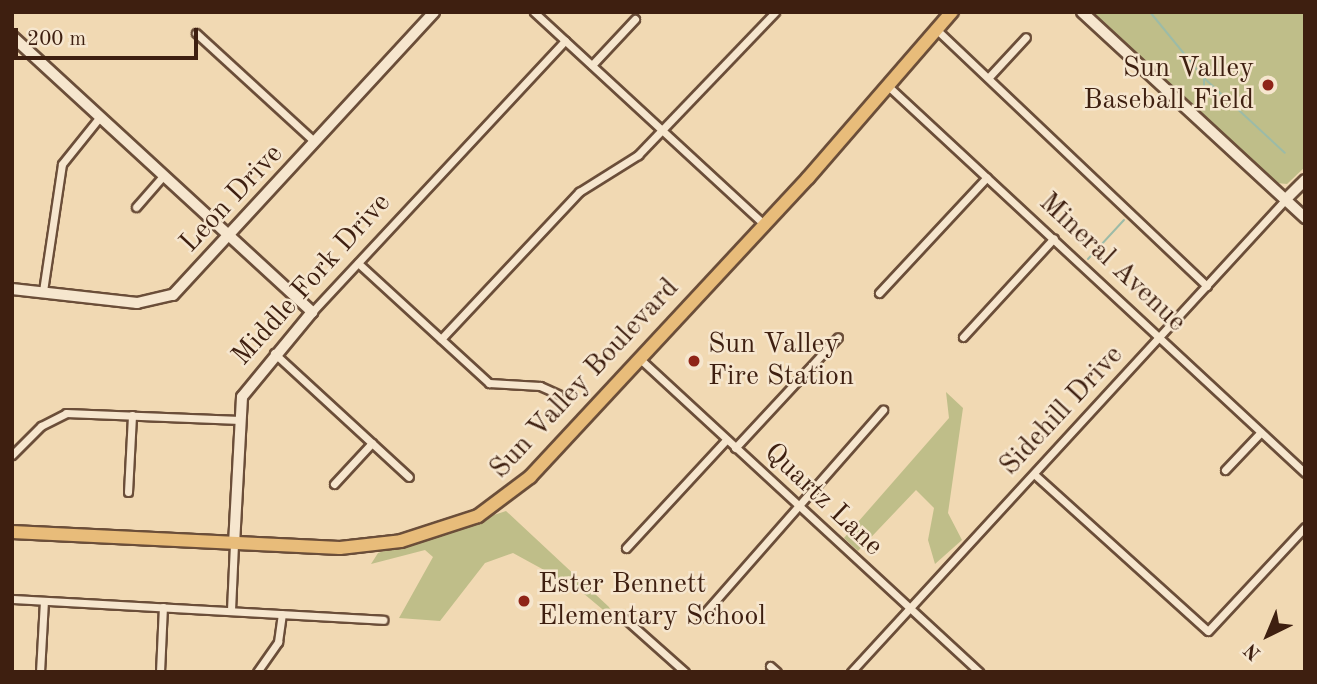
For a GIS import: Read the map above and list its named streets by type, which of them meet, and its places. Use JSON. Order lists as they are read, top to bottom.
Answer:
{
  "streets": {
    "main road": ["Sun Valley Boulevard"],
    "street": [
      "Leon Drive",
      "Mineral Avenue",
      "Middle Fork Drive",
      "Sidehill Drive",
      "Quartz Lane"
    ]
  },
  "crossings": [
    ["Mineral Avenue", "Sun Valley Boulevard"],
    ["Mineral Avenue", "Sidehill Drive"],
    ["Middle Fork Drive", "Sun Valley Boulevard"],
    ["Sun Valley Boulevard", "Quartz Lane"],
    ["Sidehill Drive", "Quartz Lane"]
  ],
  "places": ["Sun Valley Baseball Field", "Sun Valley Fire Station", "Ester Bennett Elementary School"],
  "scale_bar": "200 m",
  "north": "bottom left"
}
